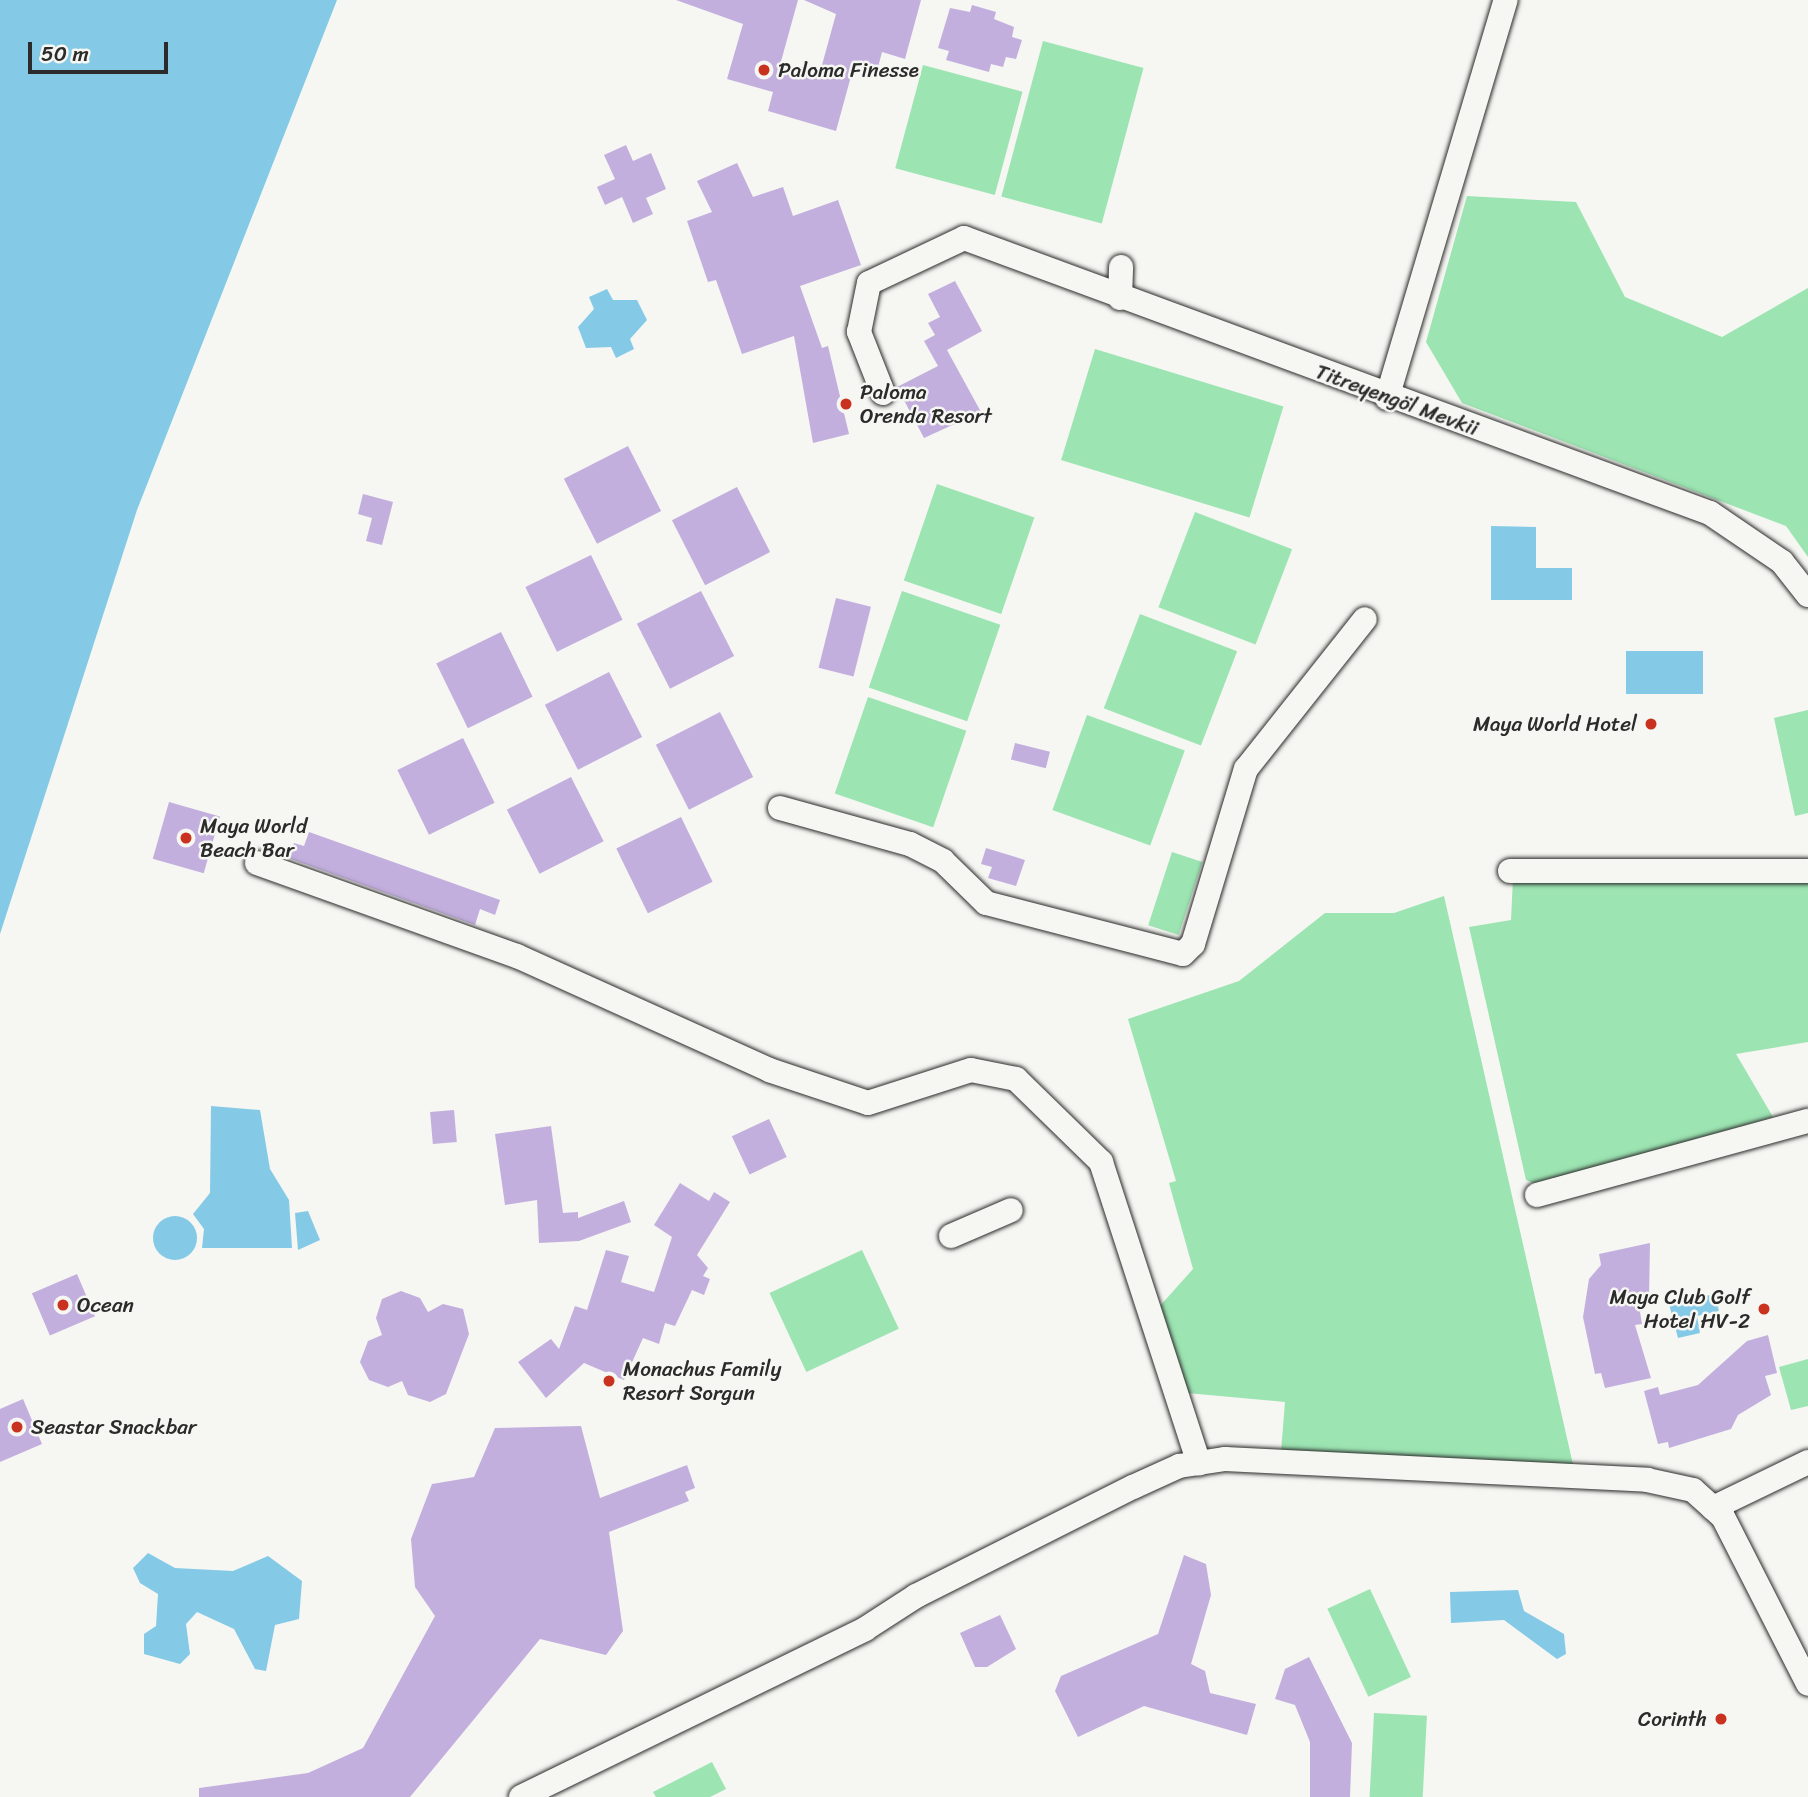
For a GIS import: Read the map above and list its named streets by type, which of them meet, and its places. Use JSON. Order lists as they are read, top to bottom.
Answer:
{
  "streets": {
    "street": ["Titreyengöl Mevkii"]
  },
  "places": [
    "Paloma Finesse",
    "Paloma Orenda Resort",
    "Maya World Hotel",
    "Maya World Beach Bar",
    "Ocean",
    "Maya Club Golf Hotel HV-2",
    "Monachus Family Resort Sorgun",
    "Seastar Snackbar",
    "Corinth"
  ],
  "scale_bar": "50 m"
}
